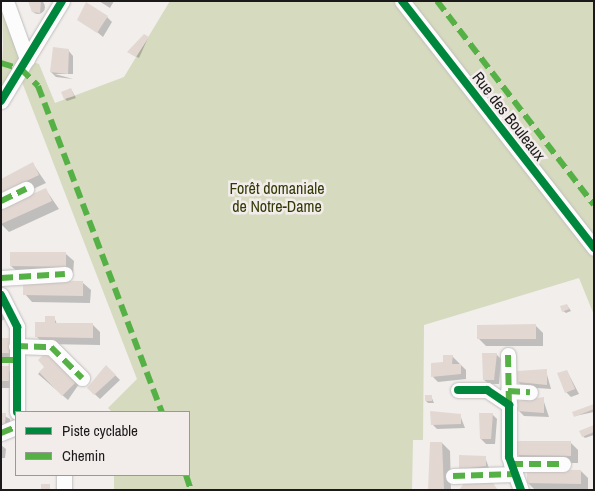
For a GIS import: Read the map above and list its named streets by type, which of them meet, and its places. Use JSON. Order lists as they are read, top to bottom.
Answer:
{
  "streets": {
    "street": ["Rue des Bouleaux"]
  },
  "parks": ["Forêt domaniale de Notre-Dame"],
  "legend": ["Piste cyclable", "Chemin"]
}
